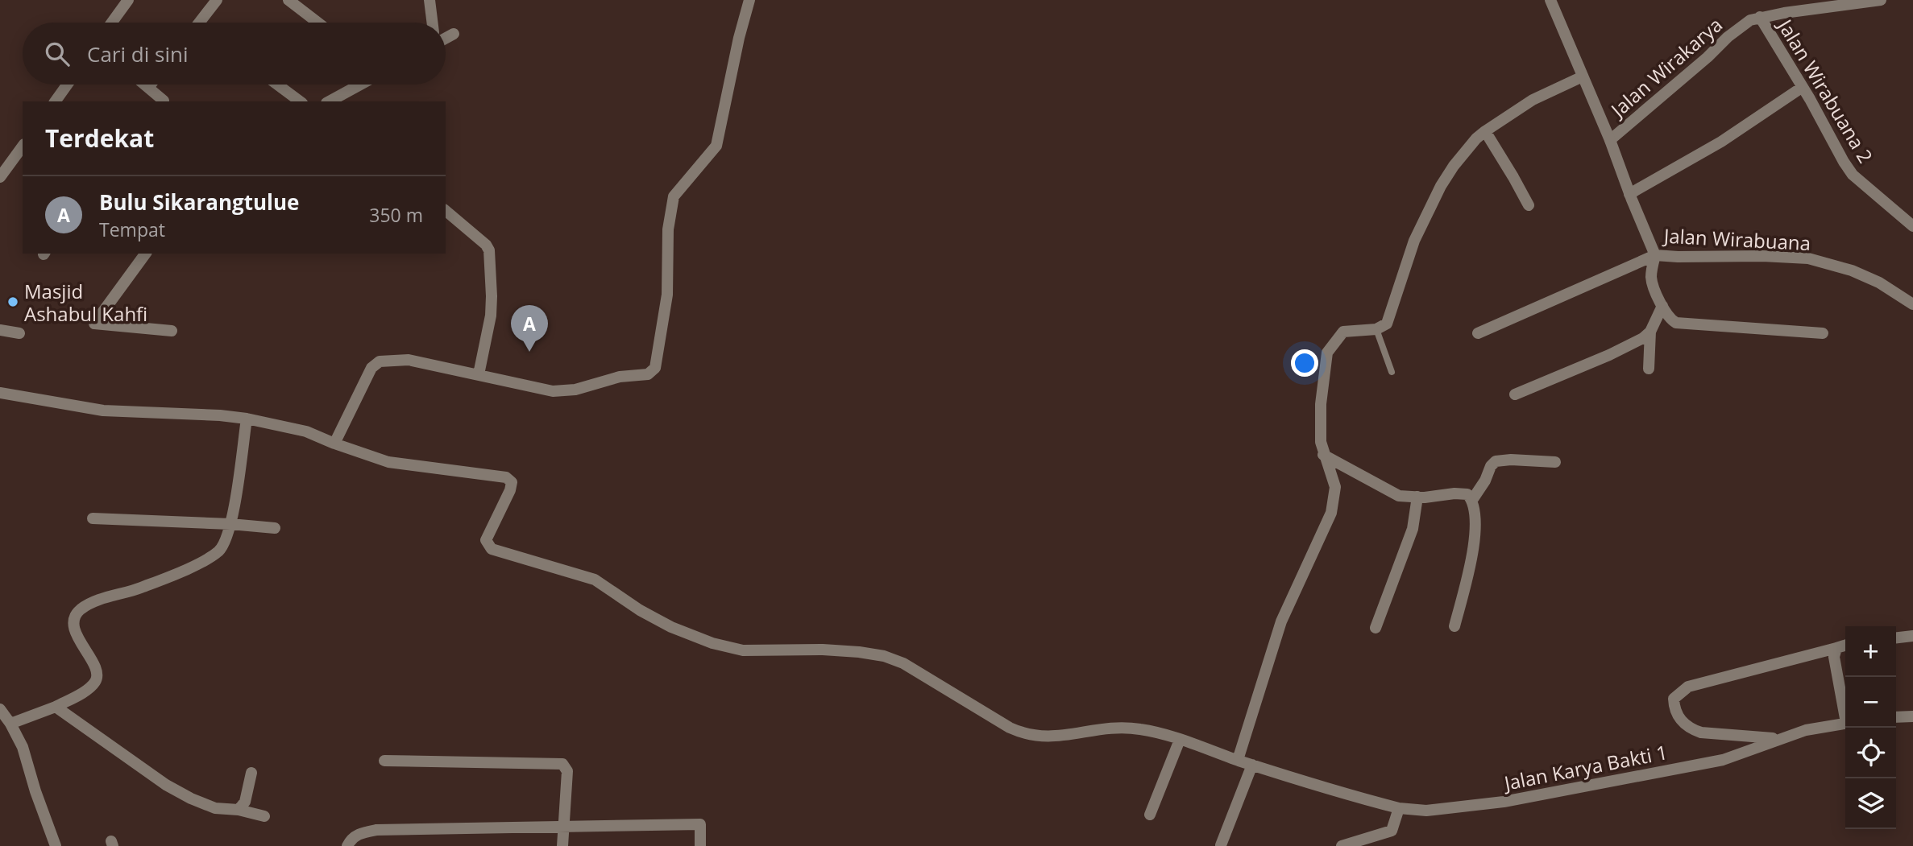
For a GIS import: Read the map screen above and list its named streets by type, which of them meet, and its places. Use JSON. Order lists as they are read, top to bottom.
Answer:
{
  "streets": {
    "street": [
      "Jalan Wirakarya",
      "Jalan Wirabuana 2",
      "Jalan Wirabuana",
      "Jalan Karya Bakti 1"
    ]
  },
  "crossings": [
    ["Jalan Wirakarya", "Jalan Wirabuana 2"],
    ["Jalan Wirakarya", "Jalan Wirabuana"]
  ],
  "places": ["Masjid Ashabul Kahfi"],
  "page": {
    "search": "Cari di sini",
    "heading": "Terdekat",
    "list": [
      {
        "mark": "A",
        "name": "Bulu Sikarangtulue",
        "note": "Tempat",
        "value": "350 m"
      }
    ],
    "pins": "A",
    "map_buttons": ["+", "−"]
  }
}
